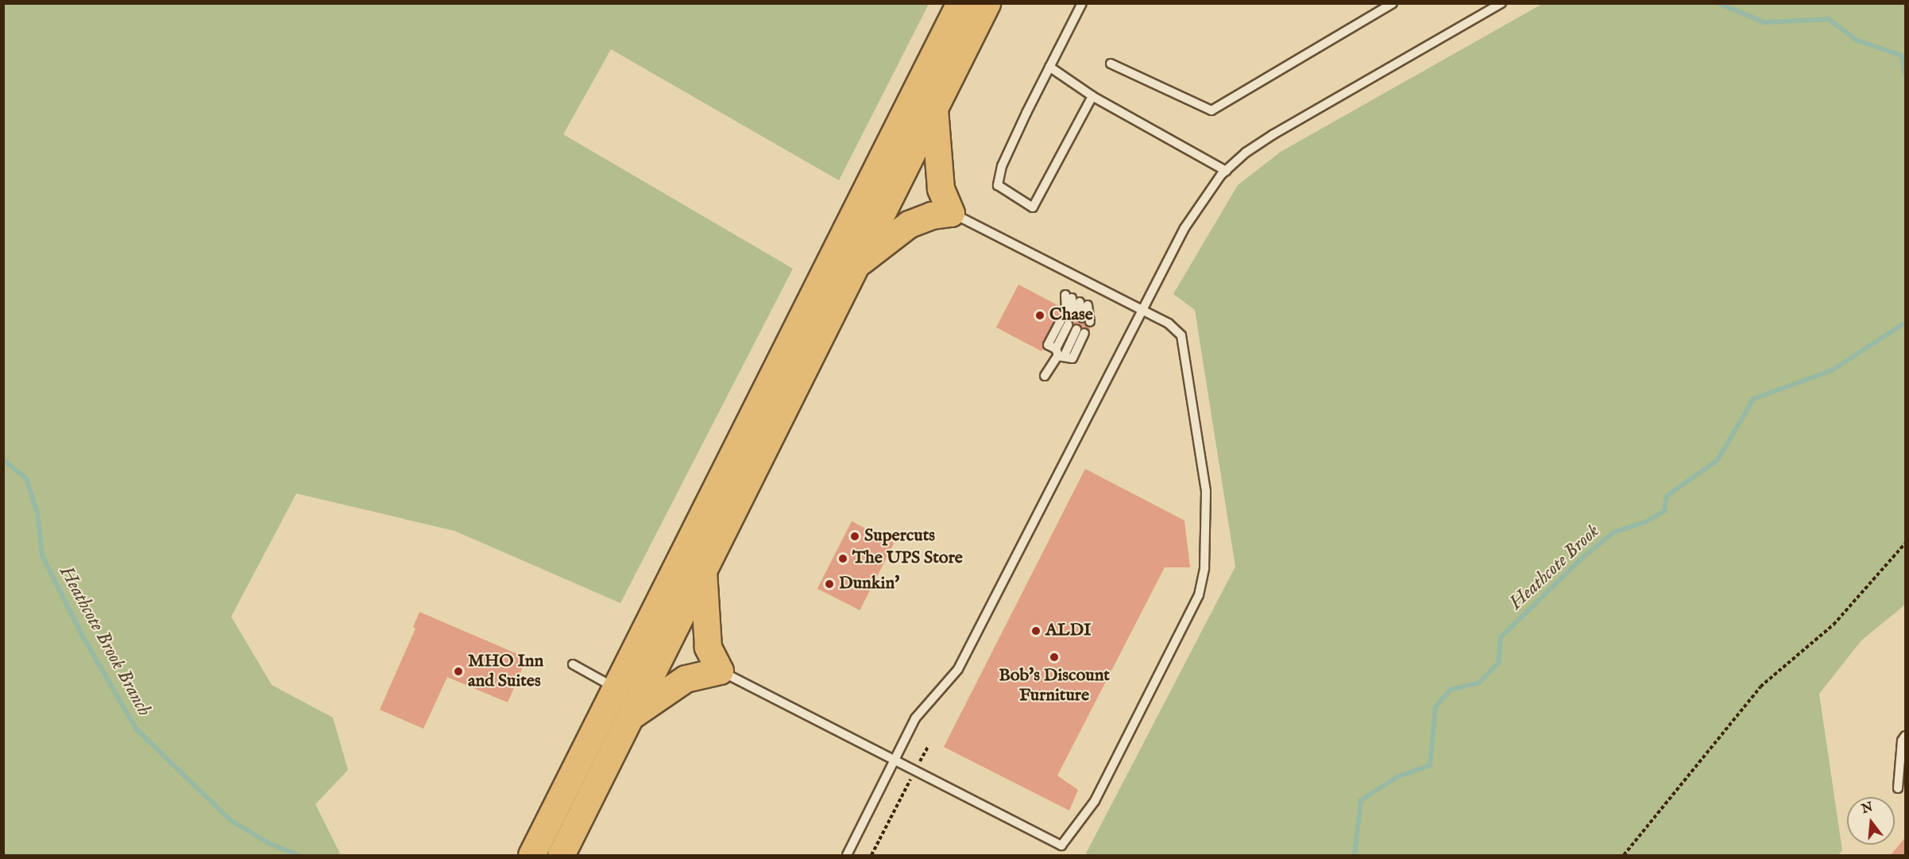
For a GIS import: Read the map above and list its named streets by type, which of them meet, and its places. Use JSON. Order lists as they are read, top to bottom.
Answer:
{
  "water": ["Heathcote Brook", "Heathcote Brook Branch"],
  "places": [
    "Chase",
    "Supercuts",
    "The UPS Store",
    "Dunkin'",
    "ALDI",
    "Bob's Discount Furniture",
    "MHO Inn and Suites"
  ],
  "north": "top"
}
